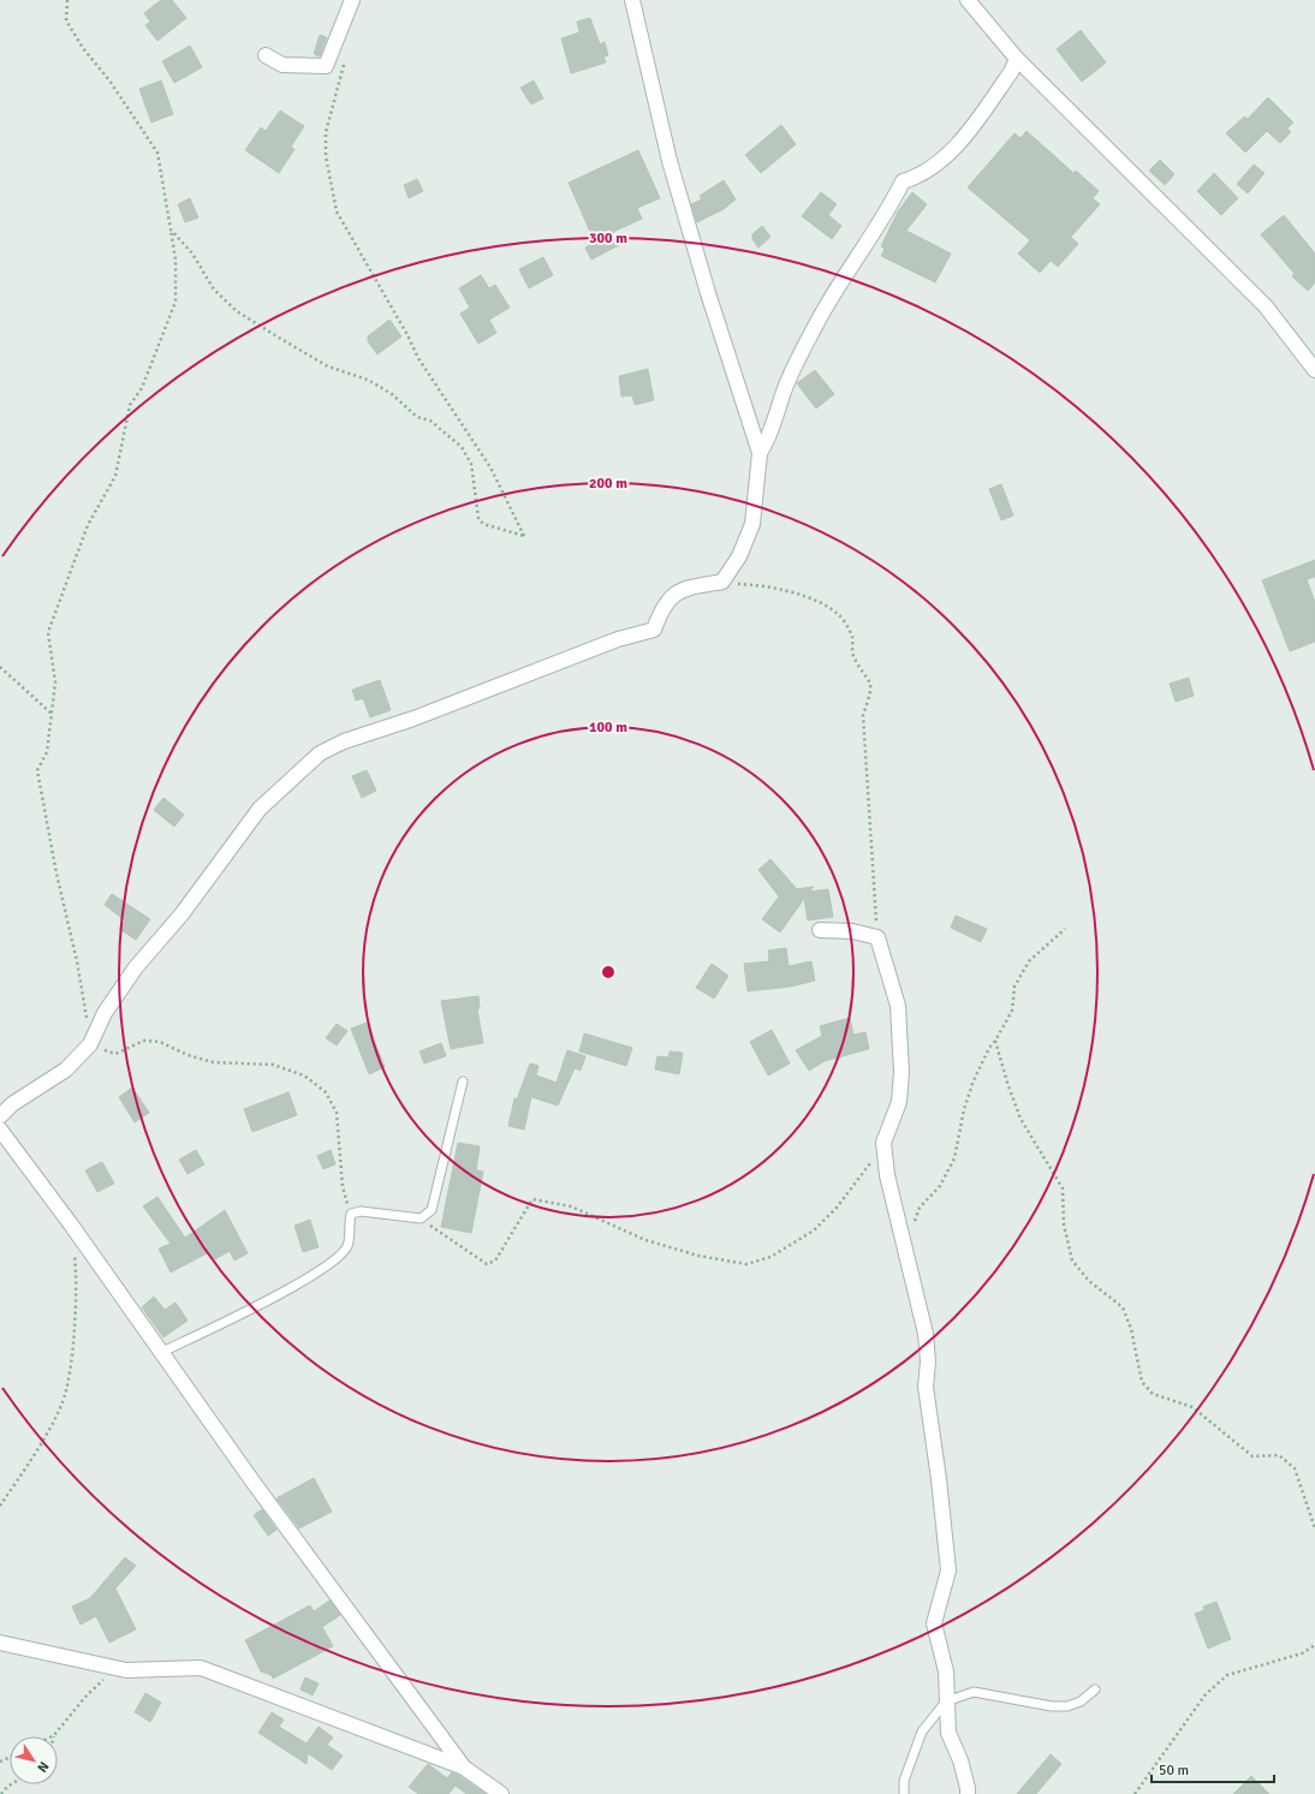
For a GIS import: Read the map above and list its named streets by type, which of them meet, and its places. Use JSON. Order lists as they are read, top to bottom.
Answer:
{
  "scale_bar": "50 m",
  "north": "bottom right",
  "rings": ["300 m", "200 m", "100 m"]
}
